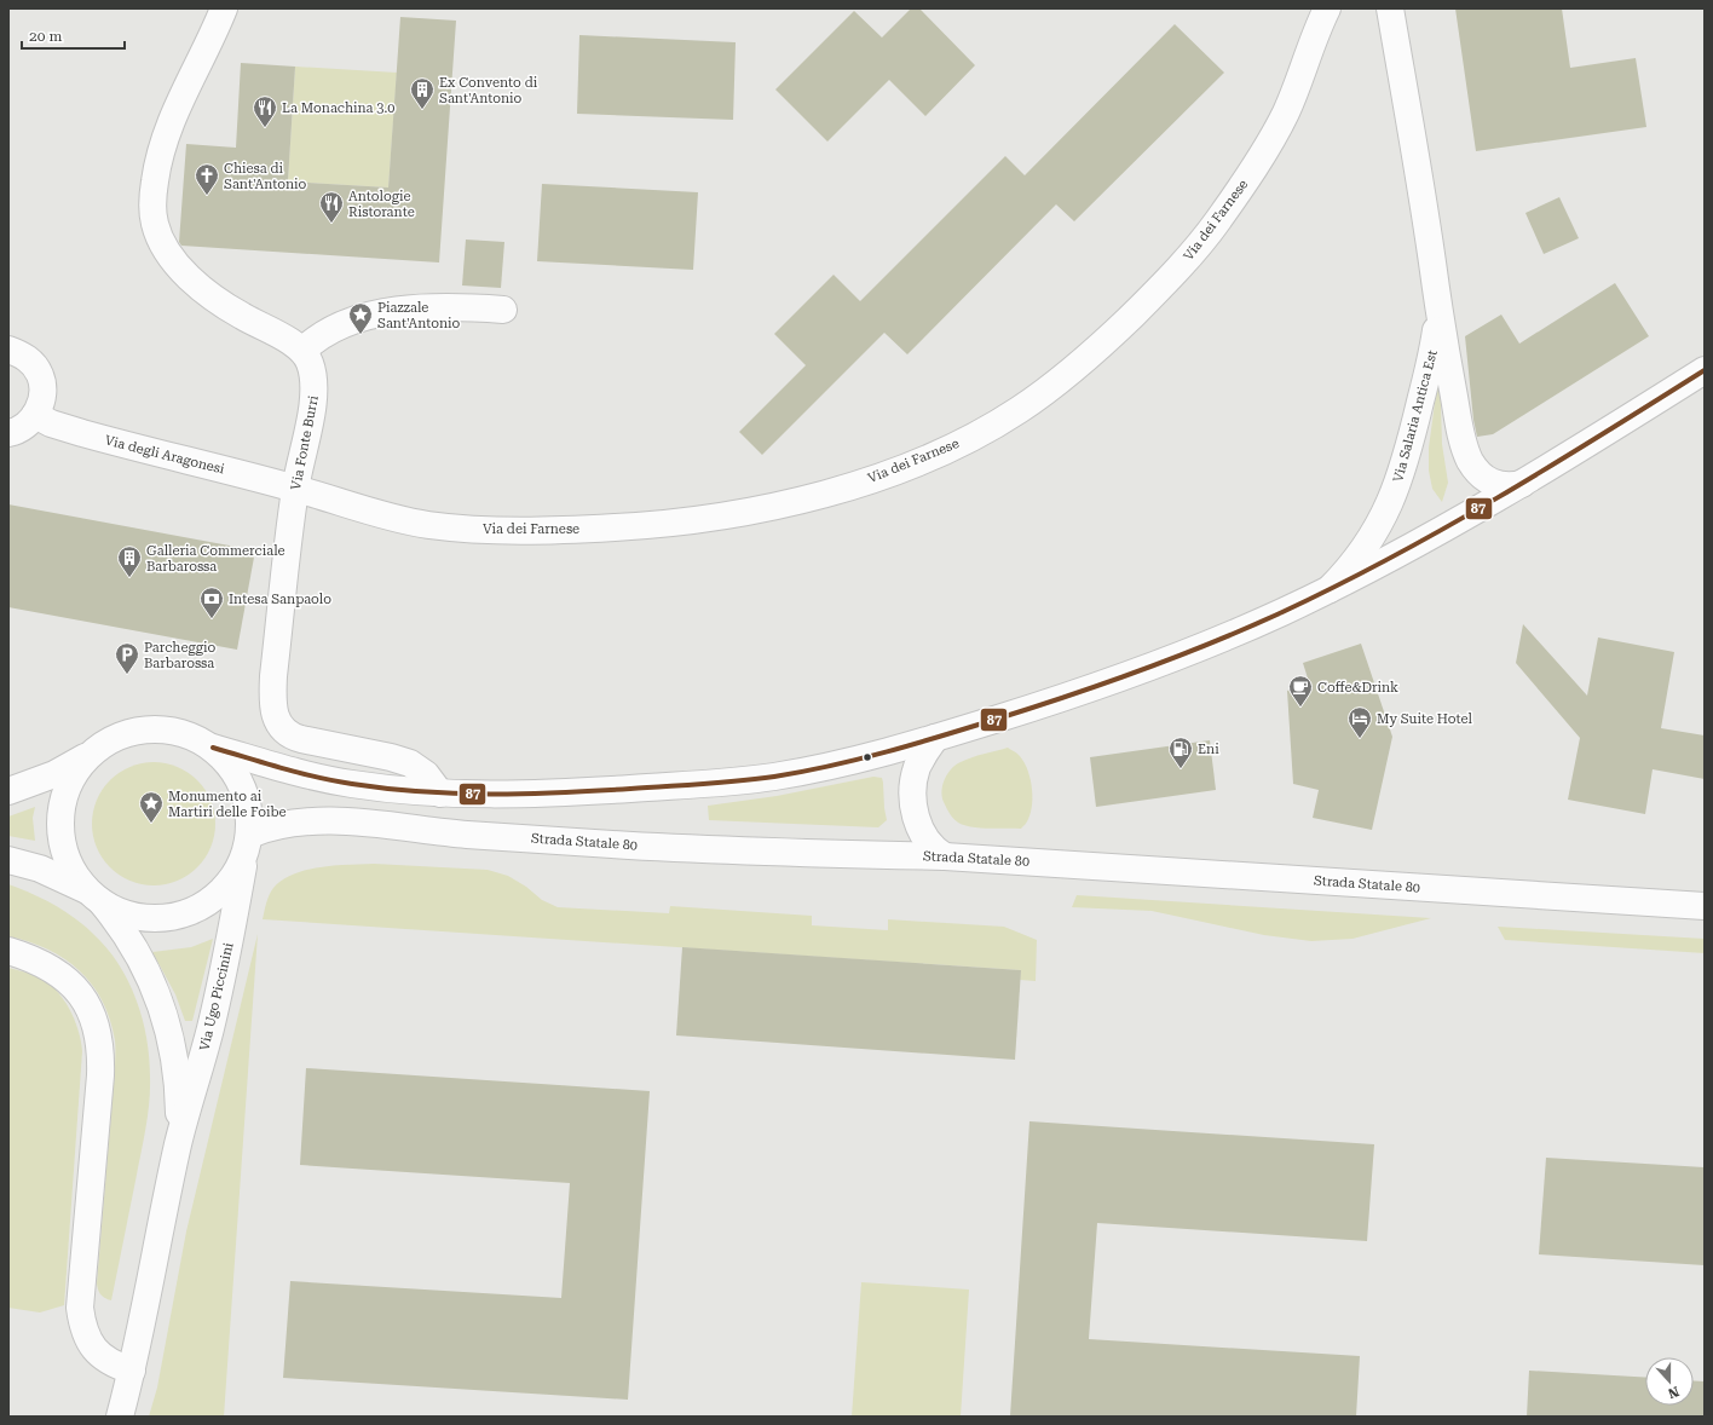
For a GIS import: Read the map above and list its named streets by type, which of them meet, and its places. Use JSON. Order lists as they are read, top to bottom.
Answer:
{
  "streets": {
    "main road": [
      "Via dei Farnese",
      "Via Salaria Antica Est",
      "Via Fonte Burri",
      "Via degli Aragonesi",
      "Strada Statale 80",
      "Via Ugo Piccinini"
    ]
  },
  "crossings": [
    ["Via dei Farnese", "Via Fonte Burri"],
    ["Via dei Farnese", "Via degli Aragonesi"],
    ["Via Fonte Burri", "Via degli Aragonesi"],
    ["Strada Statale 80", "Via Ugo Piccinini"]
  ],
  "places": {
    "building": ["Ex Convento di Sant'Antonio", "Galleria Commerciale Barbarossa"],
    "restaurant": ["La Monachina 3.0", "Antologie Ristorante"],
    "church": ["Chiesa di Sant'Antonio"],
    "place": ["Piazzale Sant'Antonio", "Monumento ai Martiri delle Foibe"],
    "bank": ["Intesa Sanpaolo"],
    "parking": ["Parcheggio Barbarossa"],
    "cafe": ["Coffe&Drink"],
    "hotel": ["My Suite Hotel"],
    "fuel station": ["Eni"]
  },
  "lines": ["transit line 87"],
  "scale_bar": "20 m",
  "north": "bottom"
}
